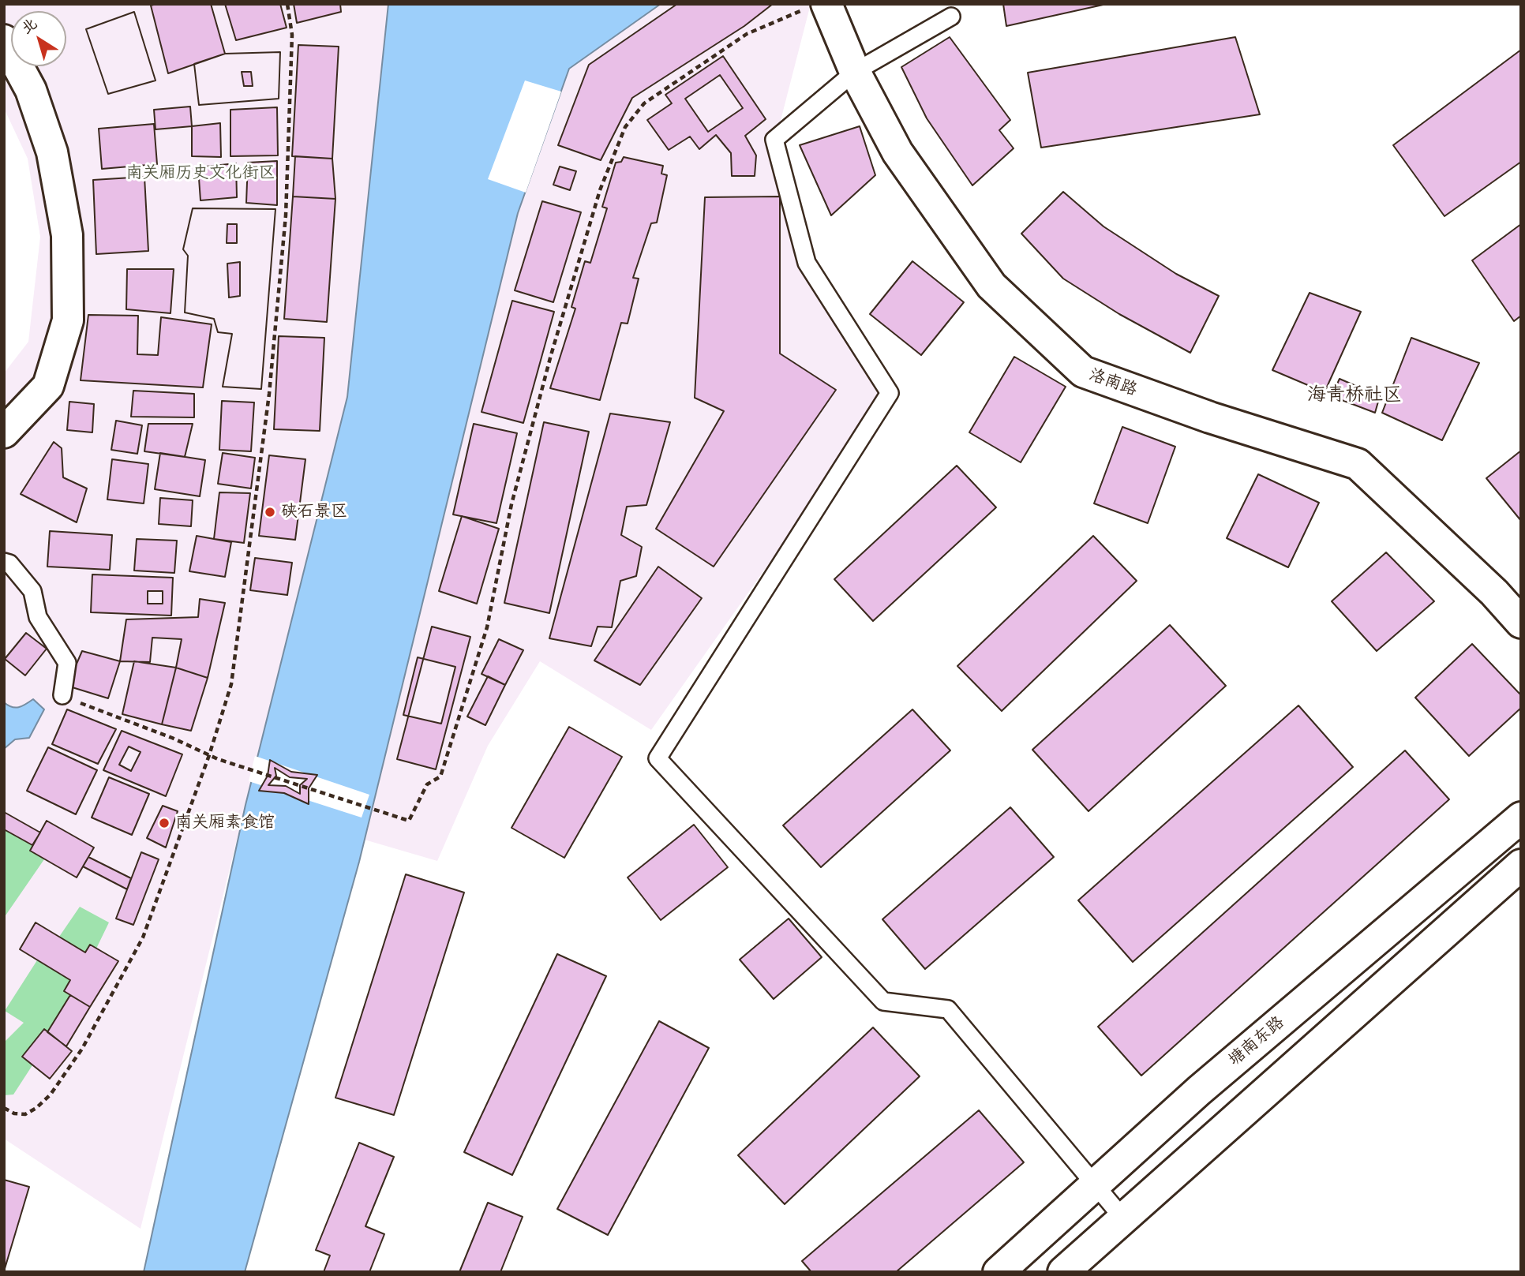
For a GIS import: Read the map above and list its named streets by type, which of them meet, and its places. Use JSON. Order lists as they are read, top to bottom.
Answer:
{
  "streets": {
    "street": ["洛南路", "塘南东路"]
  },
  "districts": ["海青桥社区"],
  "parks": ["南关厢历史文化街区"],
  "places": ["硖石景区", "南关厢素食馆"],
  "north": "top left"
}
